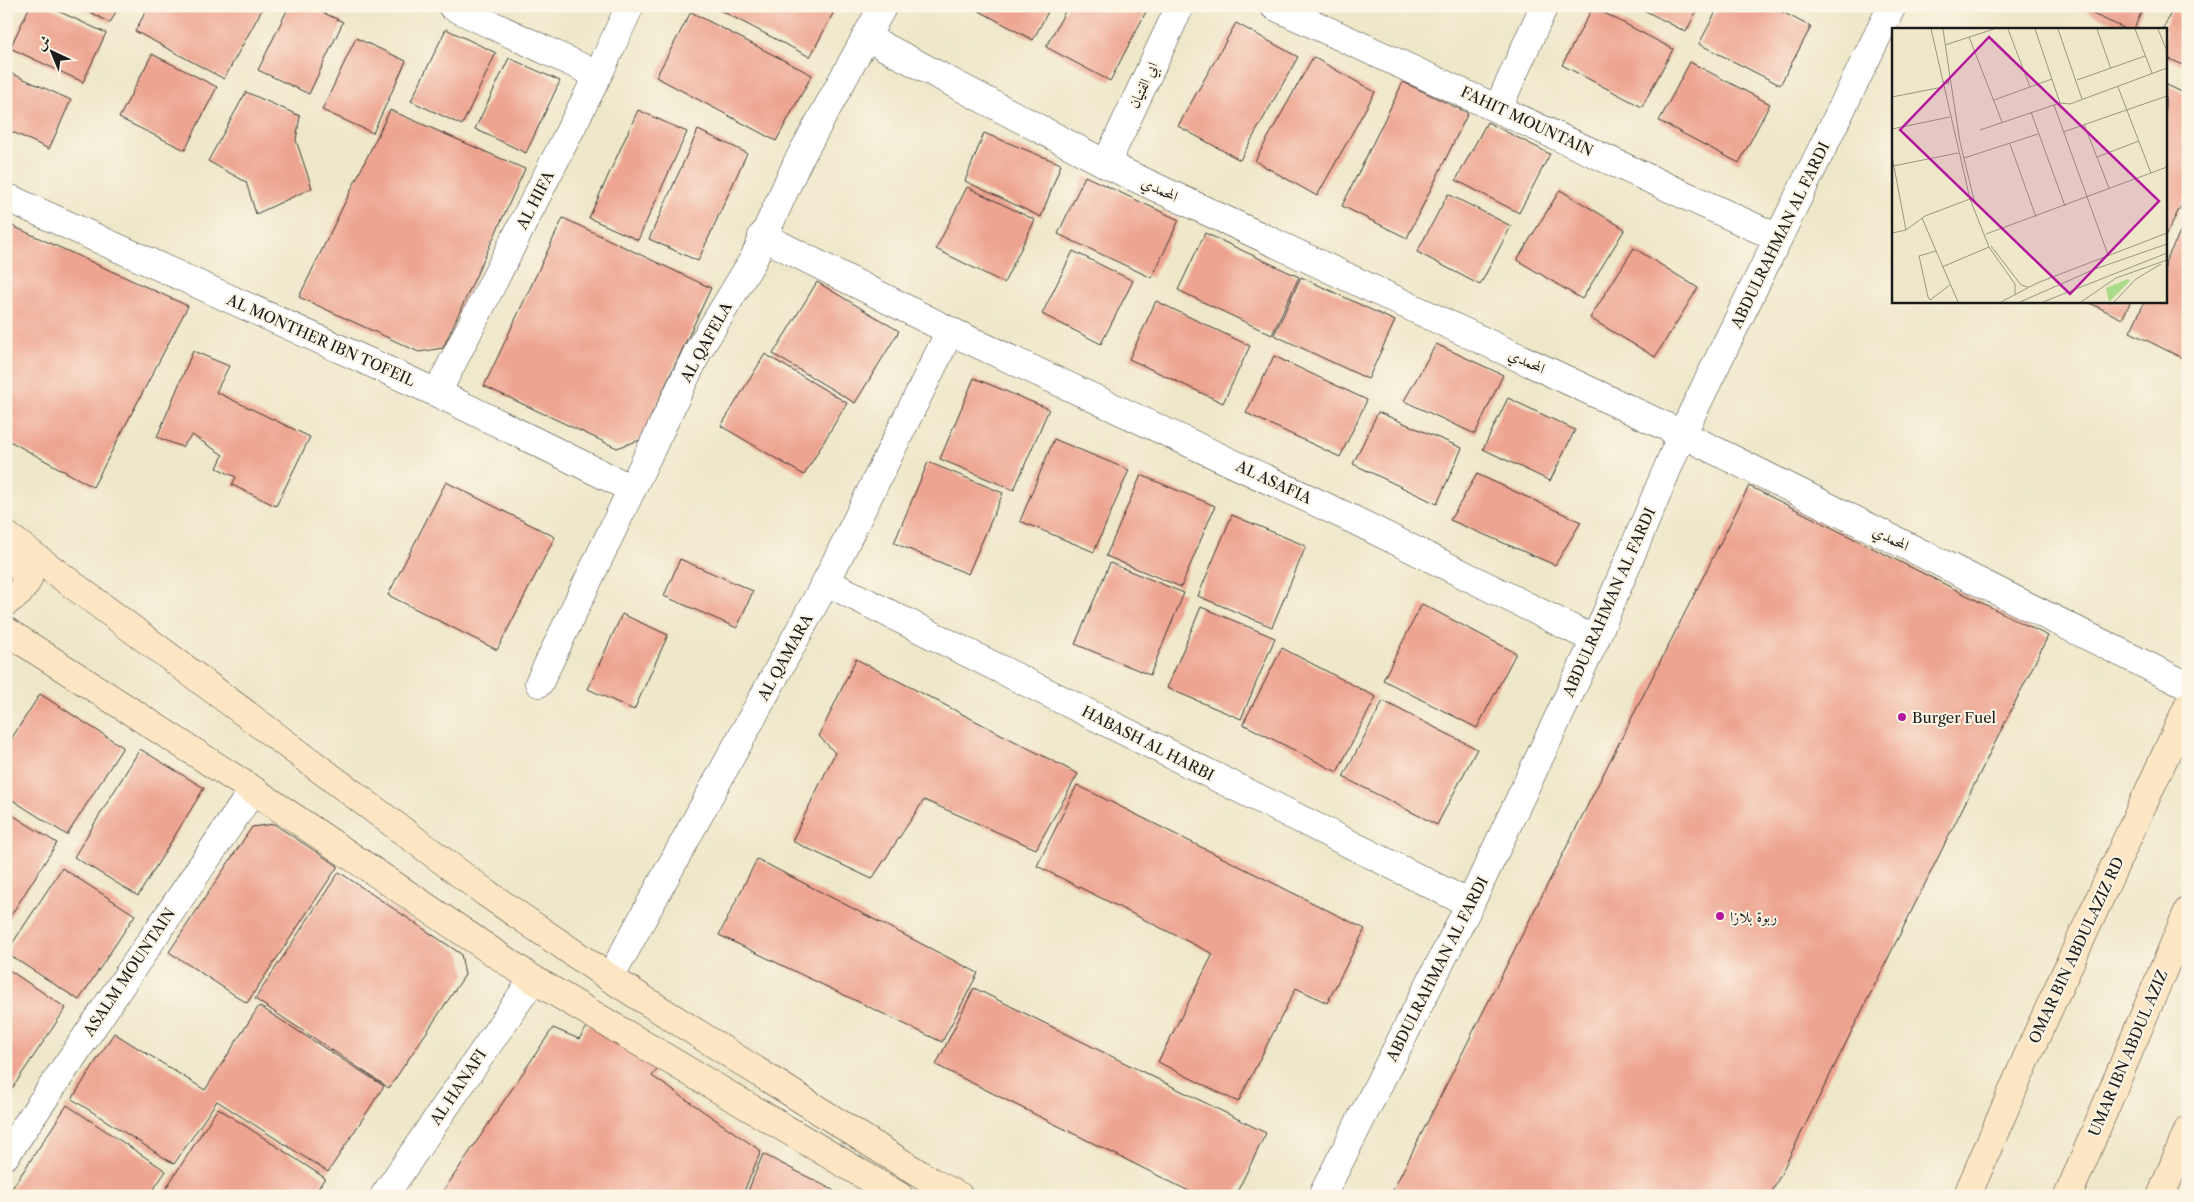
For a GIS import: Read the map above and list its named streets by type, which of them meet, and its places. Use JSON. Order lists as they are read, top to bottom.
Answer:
{
  "streets": {
    "street": [
      "ابي الفتيان",
      "FAHIT MOUNTAIN",
      "المحمدي",
      "AL HIFA",
      "ABDULRAHMAN AL FARDI",
      "AL MONTHER IBN TOFEIL",
      "AL QAFELA",
      "AL ASAFIA",
      "AL QAMARA",
      "HABASH AL HARBI",
      "OMAR BIN ABDULAZIZ RD",
      "ASALM MOUNTAIN",
      "UMAR IBN ABDUL AZIZ",
      "AL HANAFI"
    ]
  },
  "crossings": [
    ["ابي الفتيان", "المحمدي"],
    ["FAHIT MOUNTAIN", "ABDULRAHMAN AL FARDI"],
    ["المحمدي", "ABDULRAHMAN AL FARDI"],
    ["المحمدي", "AL QAFELA"],
    ["AL HIFA", "AL MONTHER IBN TOFEIL"],
    ["ABDULRAHMAN AL FARDI", "AL ASAFIA"],
    ["ABDULRAHMAN AL FARDI", "HABASH AL HARBI"],
    ["AL MONTHER IBN TOFEIL", "AL QAFELA"],
    ["AL QAFELA", "AL ASAFIA"],
    ["AL ASAFIA", "AL QAMARA"],
    ["AL QAMARA", "HABASH AL HARBI"]
  ],
  "places": ["Burger Fuel", "ربوة بلازا"],
  "north": "top left"
}
